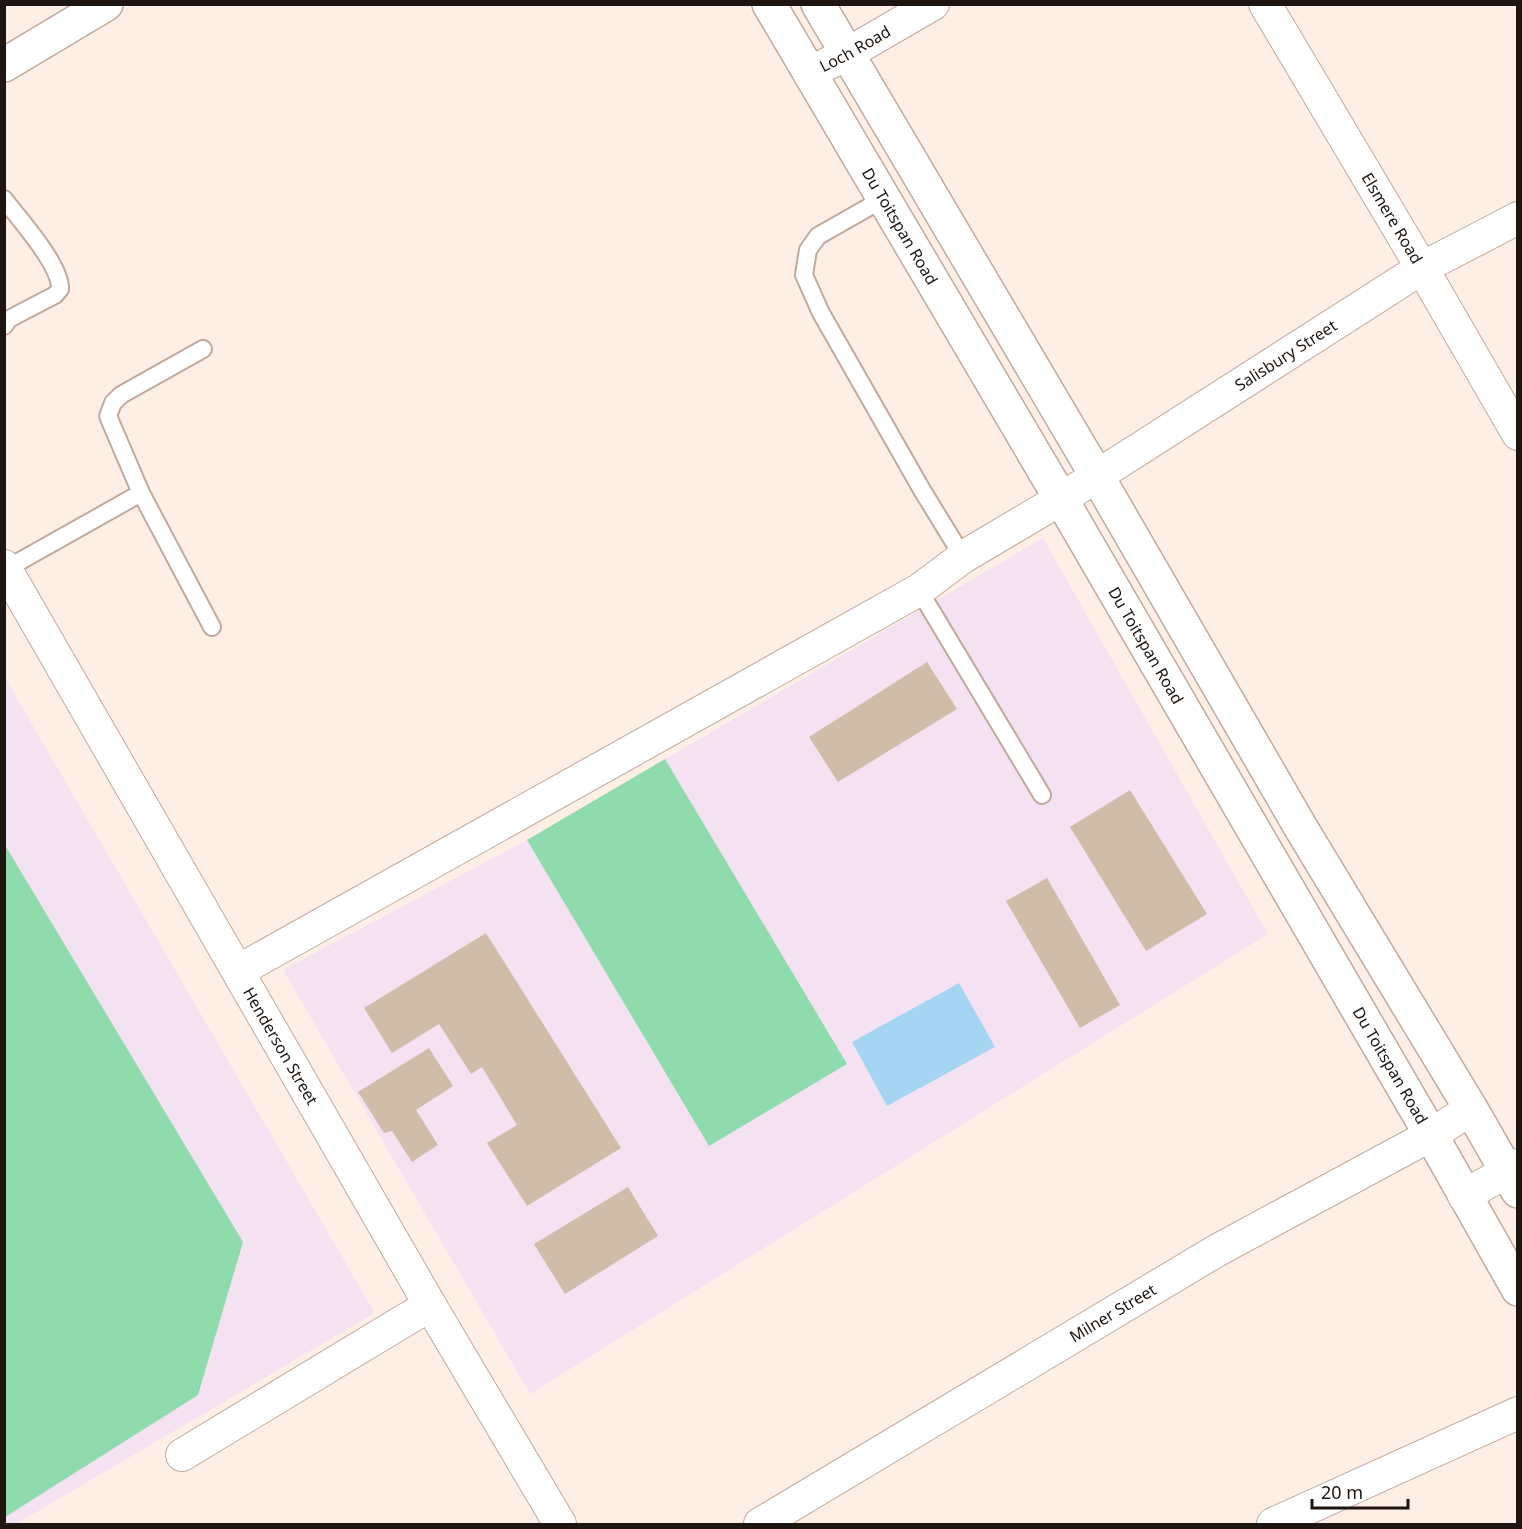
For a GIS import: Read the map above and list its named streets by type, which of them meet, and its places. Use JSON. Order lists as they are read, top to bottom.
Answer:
{
  "streets": {
    "street": [
      "Loch Road",
      "Elsmere Road",
      "Du Toitspan Road",
      "Salisbury Street",
      "Henderson Street",
      "Milner Street"
    ]
  },
  "crossings": [
    ["Loch Road", "Du Toitspan Road"],
    ["Elsmere Road", "Salisbury Street"],
    ["Du Toitspan Road", "Salisbury Street"],
    ["Du Toitspan Road", "Milner Street"],
    ["Salisbury Street", "Henderson Street"]
  ],
  "scale_bar": "20 m"
}
